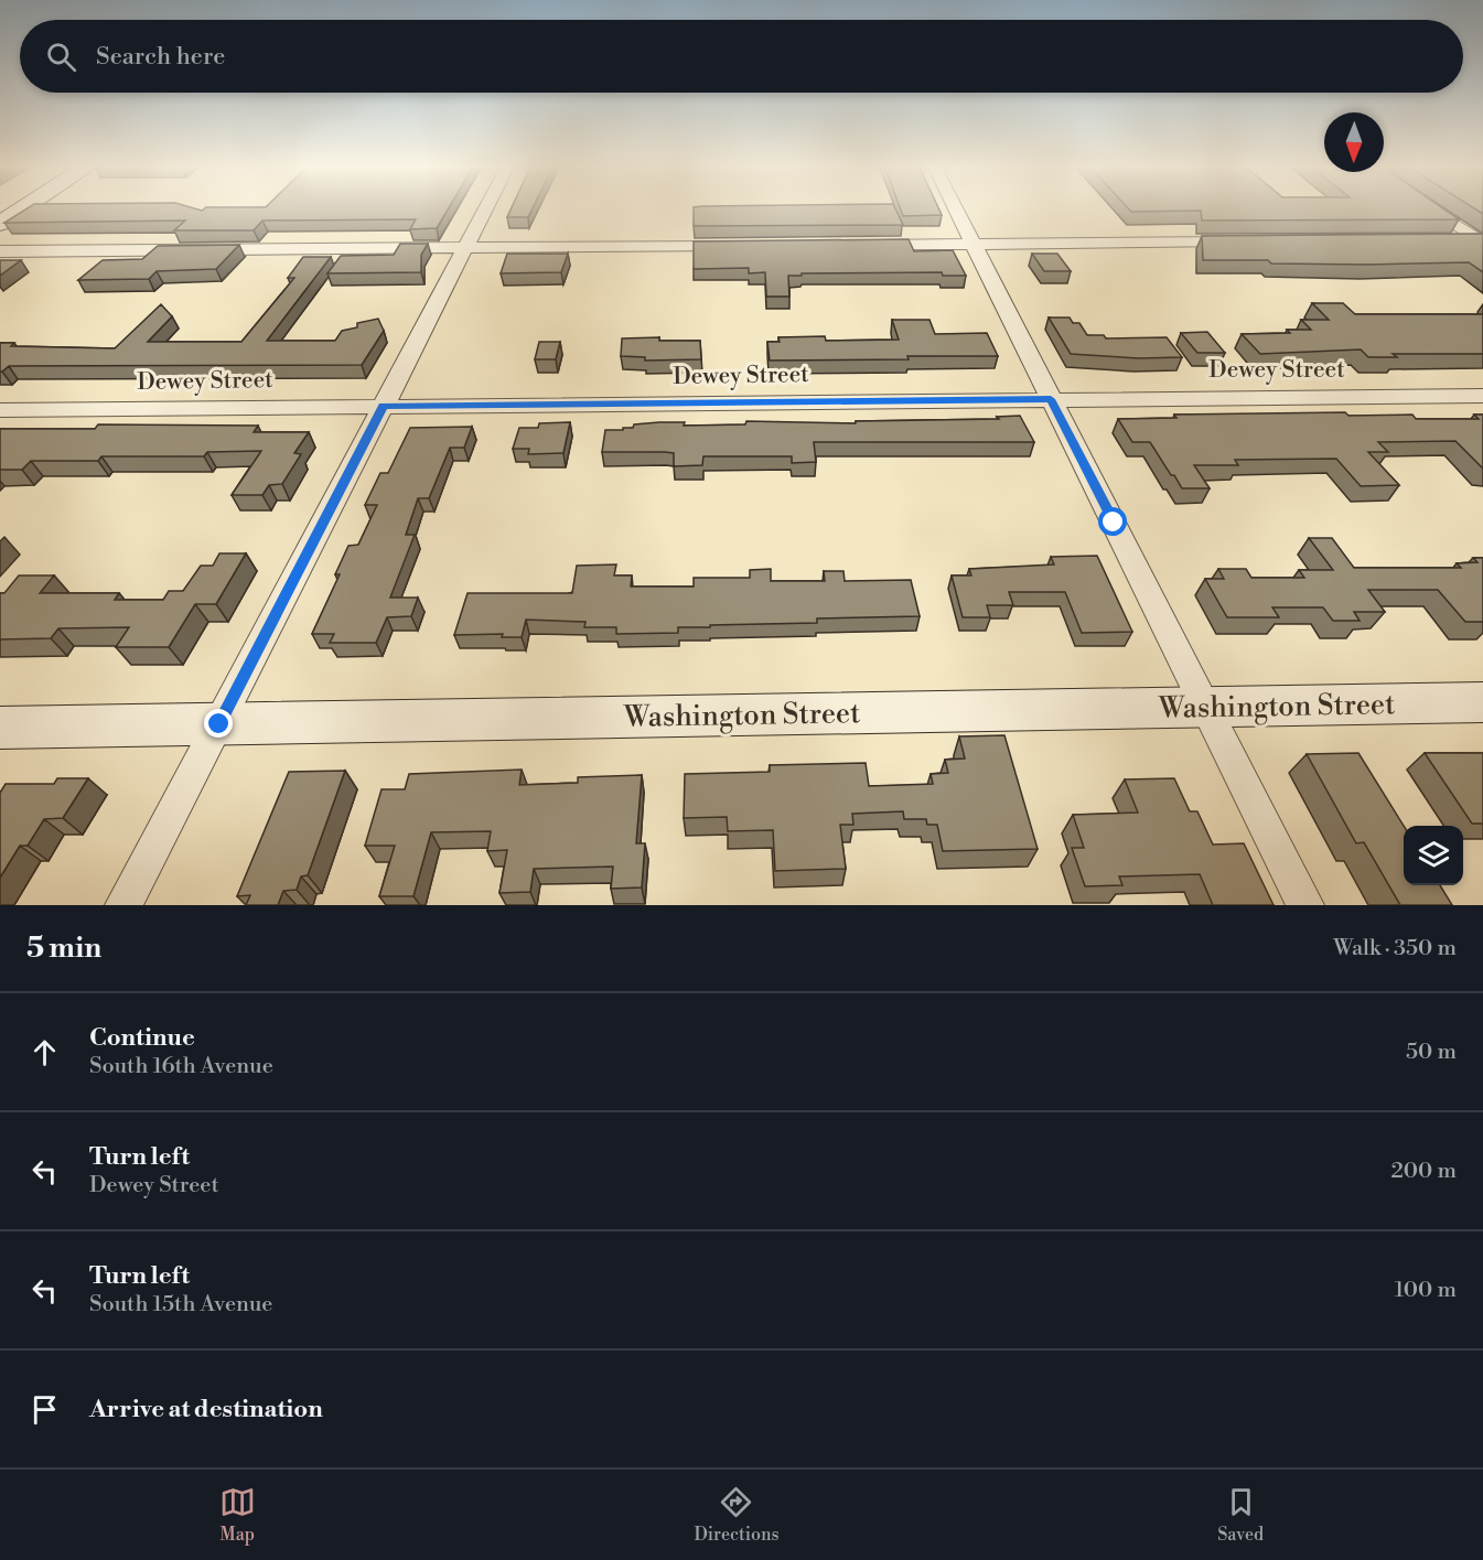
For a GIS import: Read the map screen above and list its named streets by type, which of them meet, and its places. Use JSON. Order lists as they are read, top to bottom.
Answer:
{
  "streets": {
    "street": ["Dewey Street", "Washington Street"]
  },
  "north": "bottom",
  "page": {
    "search": "Search here",
    "heading": ["5 min", "Walk · 350 m"],
    "list": [
      ["Continue", "South 16th Avenue", "50 m"],
      ["Turn left", "Dewey Street", "200 m"],
      ["Turn left", "South 15th Avenue", "100 m"],
      "Arrive at destination"
    ],
    "nav": ["Map", "Directions", "Saved"]
  }
}
